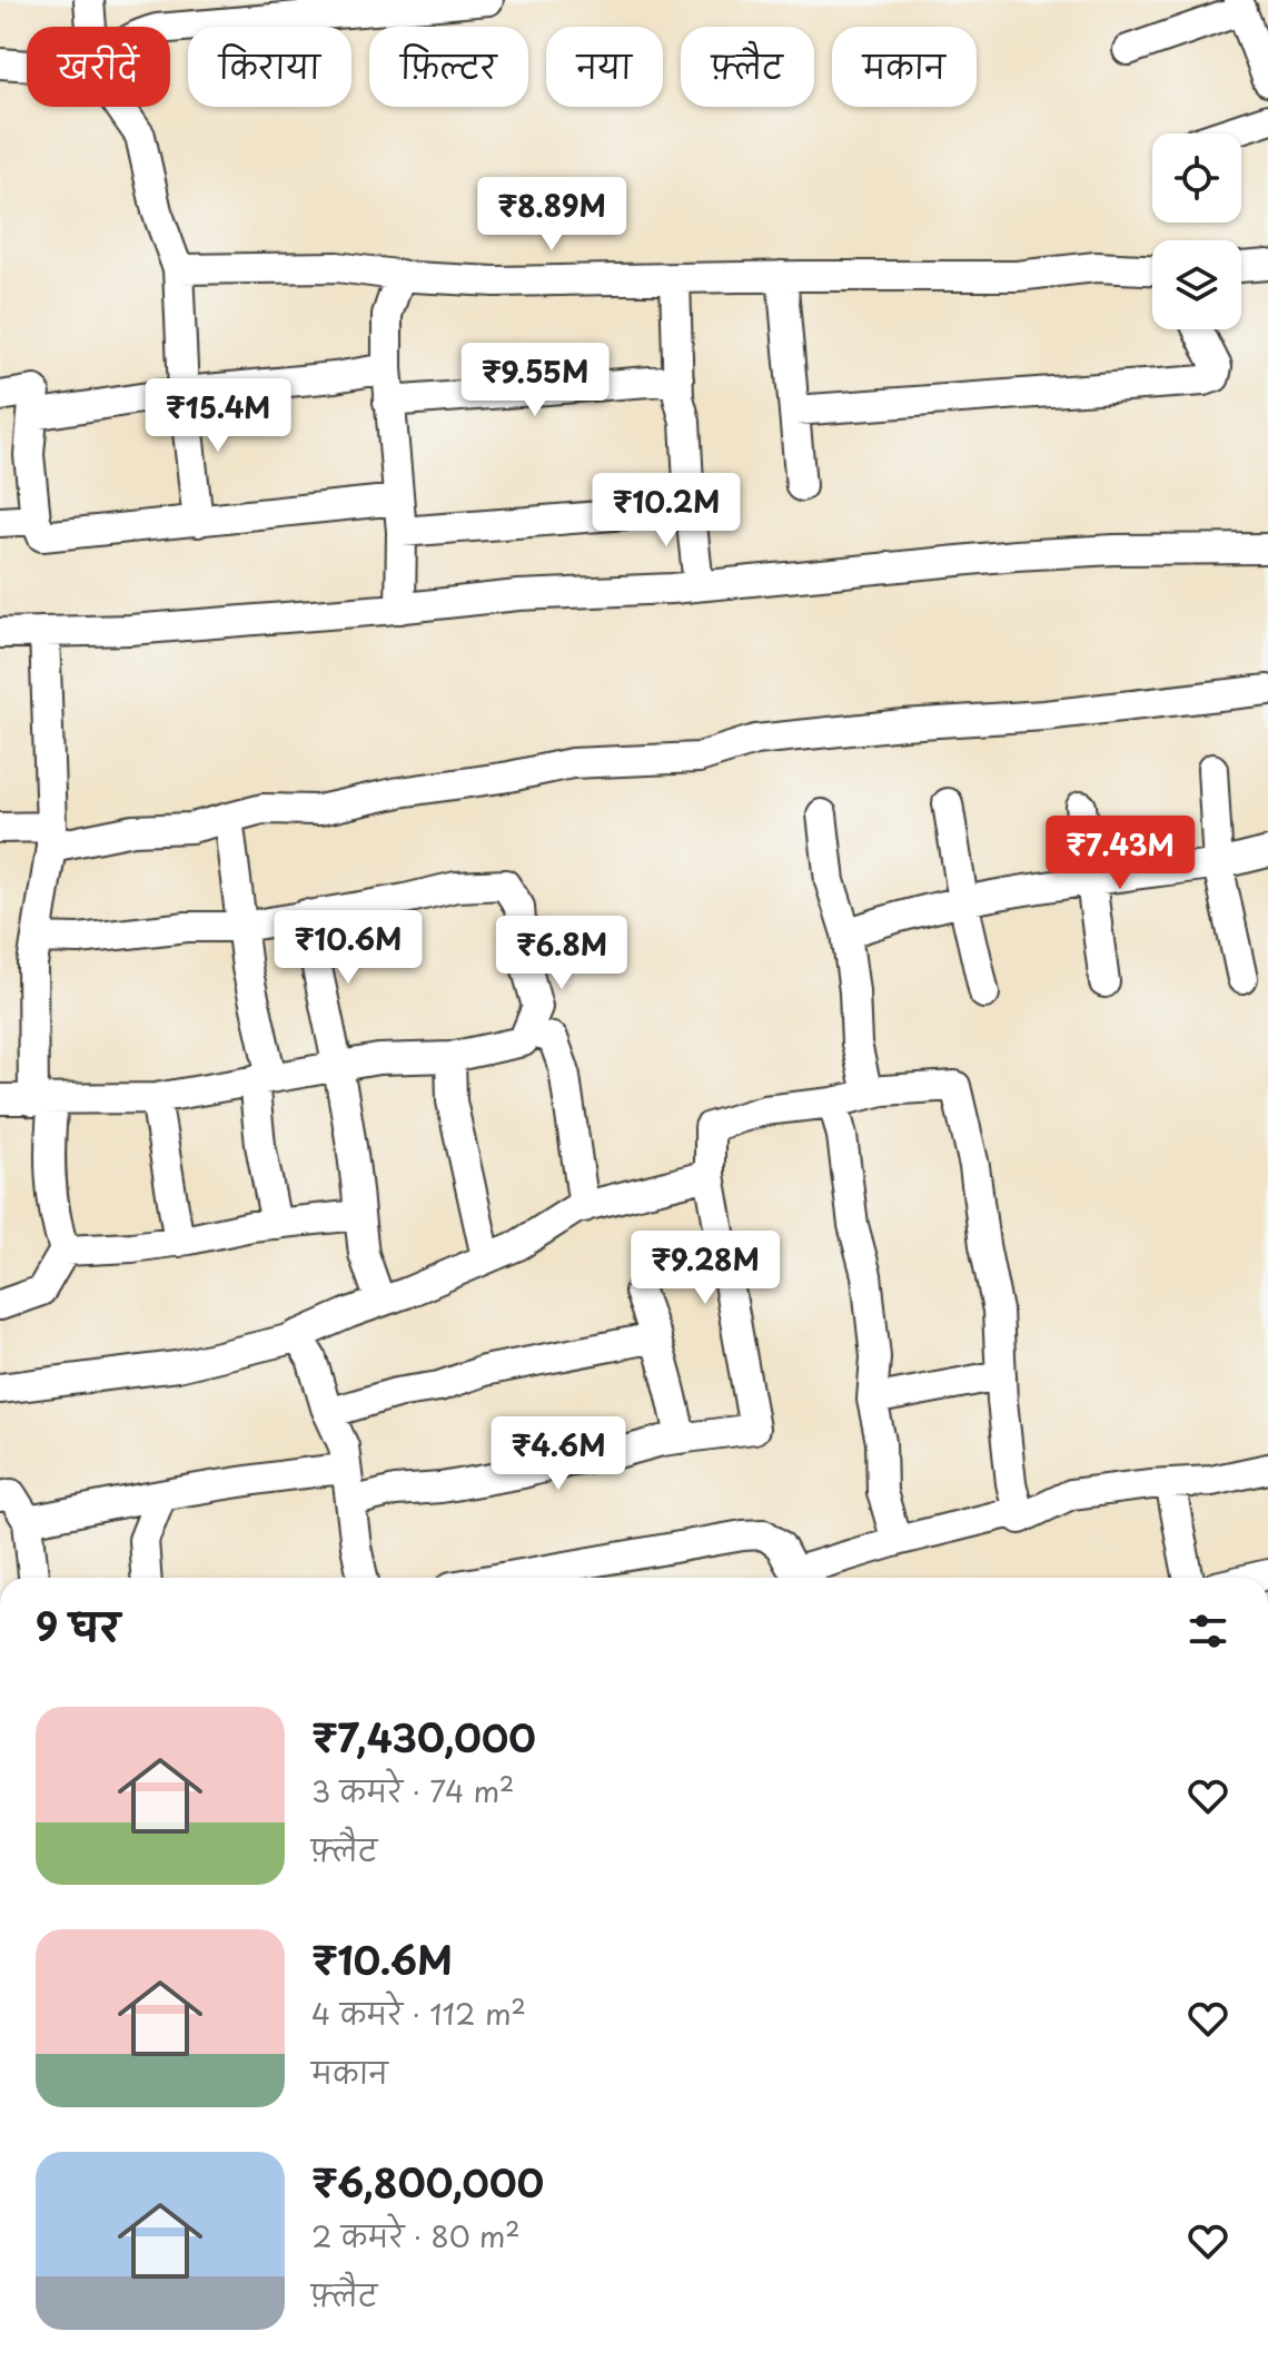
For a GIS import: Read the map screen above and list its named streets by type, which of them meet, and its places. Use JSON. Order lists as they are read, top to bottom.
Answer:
{
  "page": {
    "chip": [
      "खरीदें",
      "किराया",
      "फ़िल्टर",
      "नया",
      "फ़्लैट",
      "मकान"
    ],
    "price": [
      "₹8.89M",
      "₹9.55M",
      "₹15.4M",
      "₹10.2M",
      "₹7.43M",
      "₹10.6M",
      "₹6.8M",
      "₹9.28M",
      "₹4.6M"
    ],
    "heading": "9 घर",
    "list": [
      {
        "name": "₹7,430,000",
        "note": "3 कमरे · 74 m² · फ़्लैट"
      },
      {
        "name": "₹10.6M",
        "note": "4 कमरे · 112 m² · मकान"
      },
      {
        "name": "₹6,800,000",
        "note": "2 कमरे · 80 m² · फ़्लैट"
      }
    ]
  }
}
